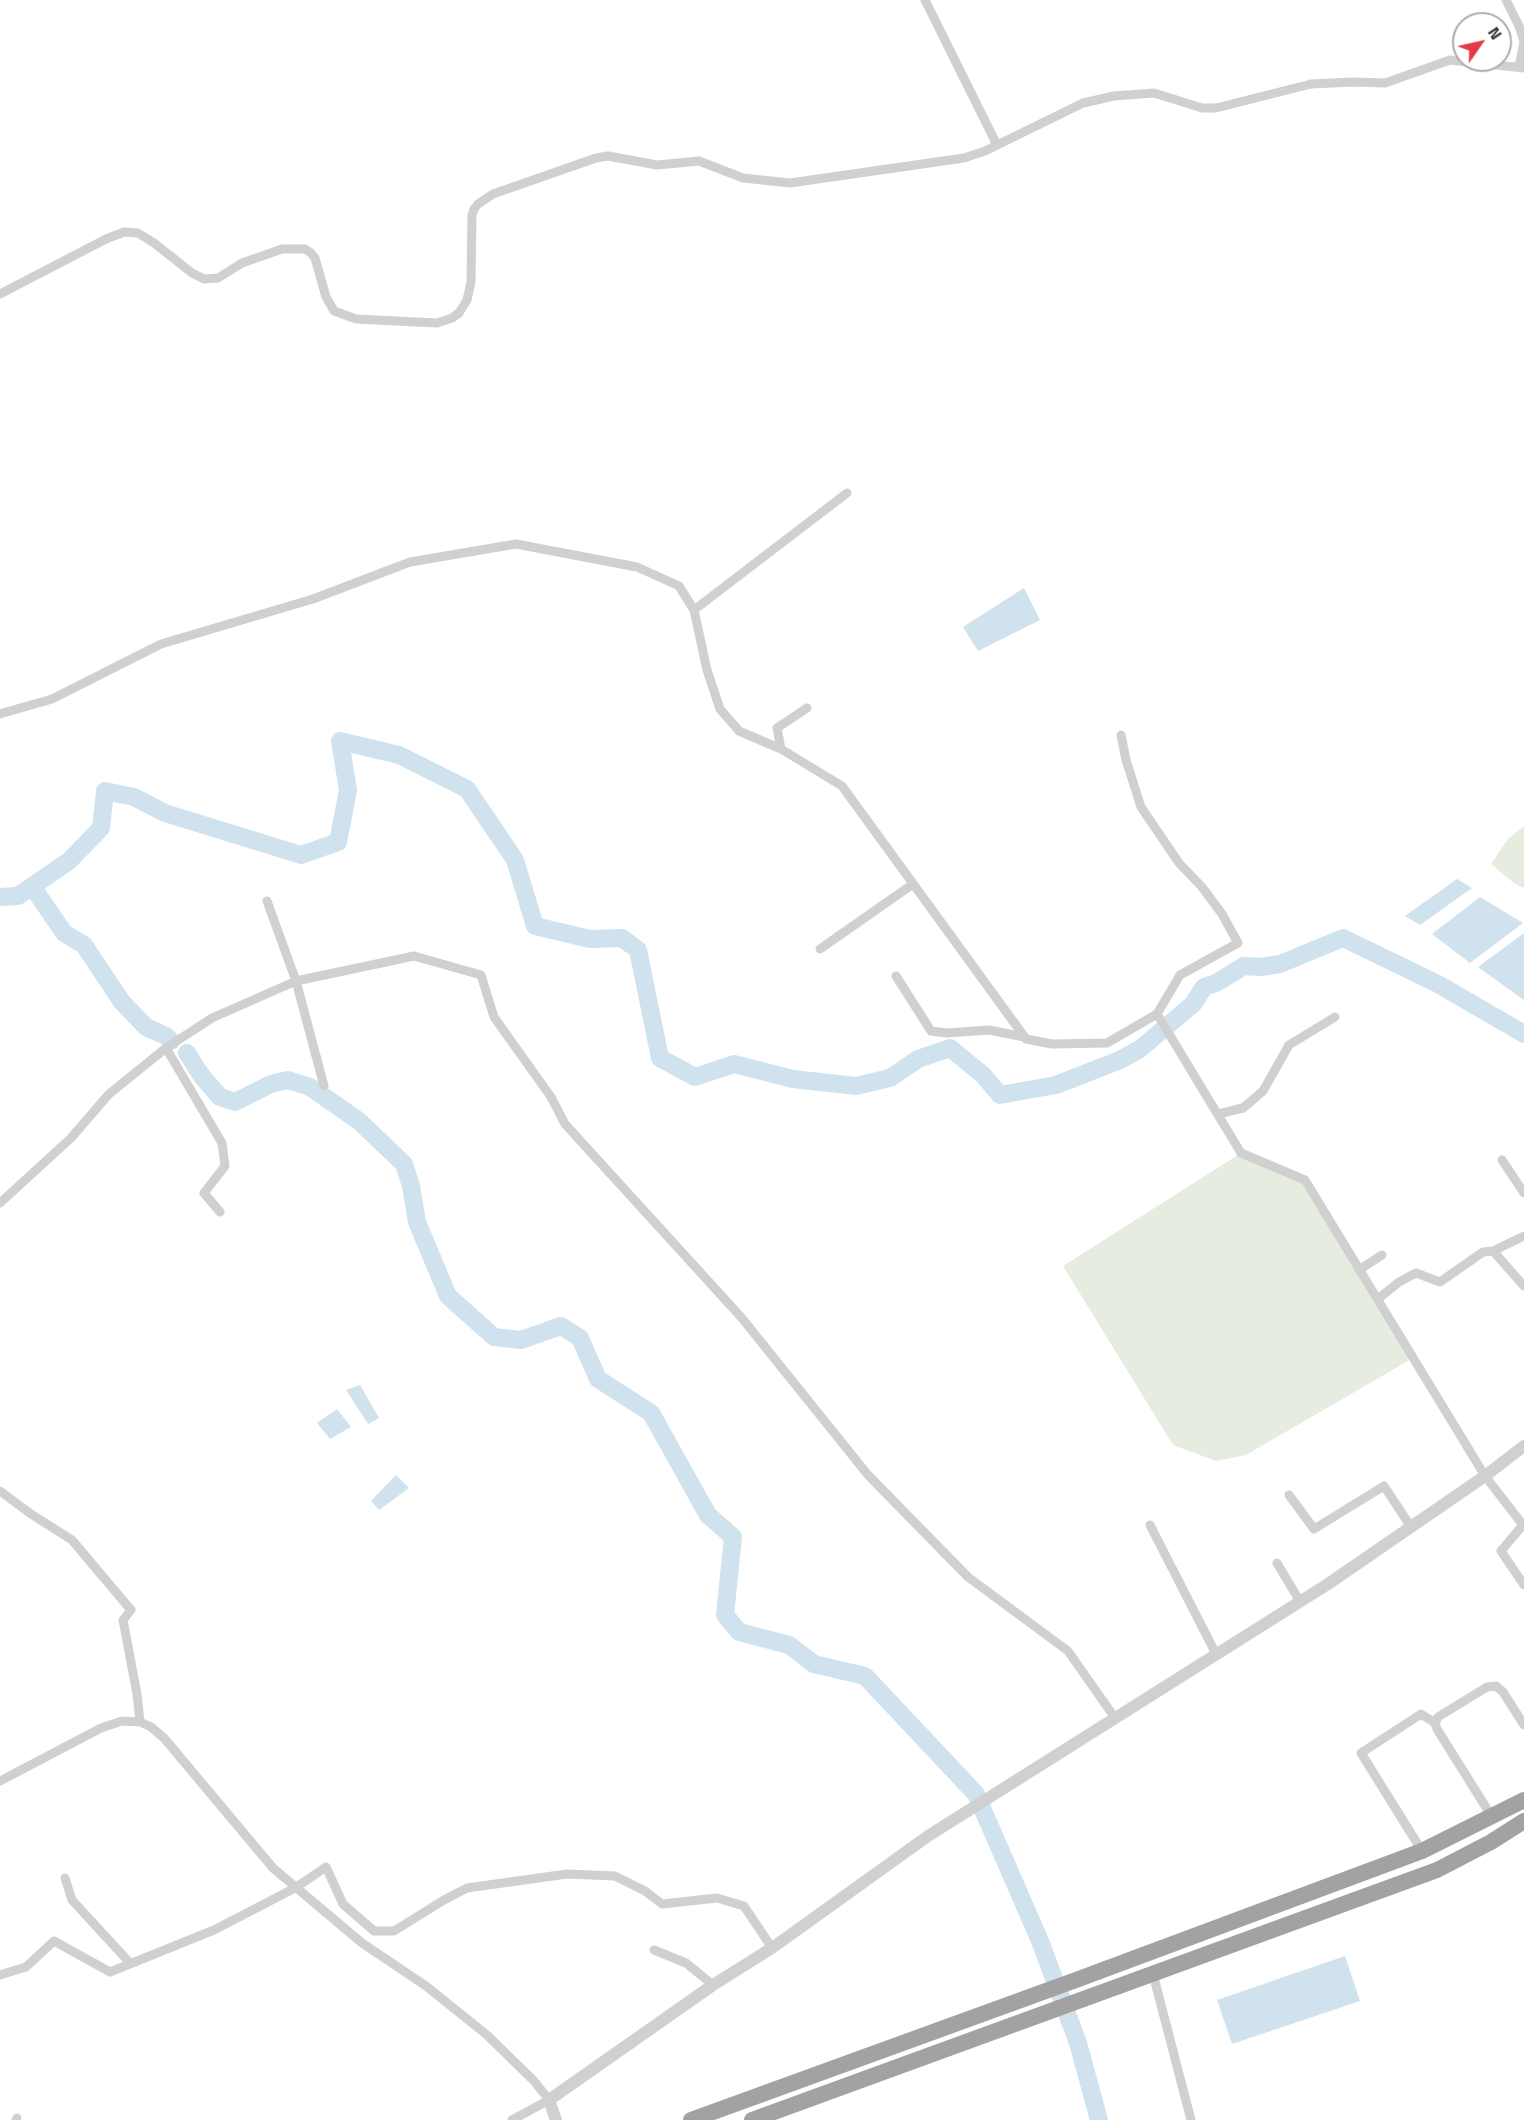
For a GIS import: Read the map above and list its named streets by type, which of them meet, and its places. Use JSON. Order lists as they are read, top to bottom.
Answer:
{
  "north": "top right"
}
